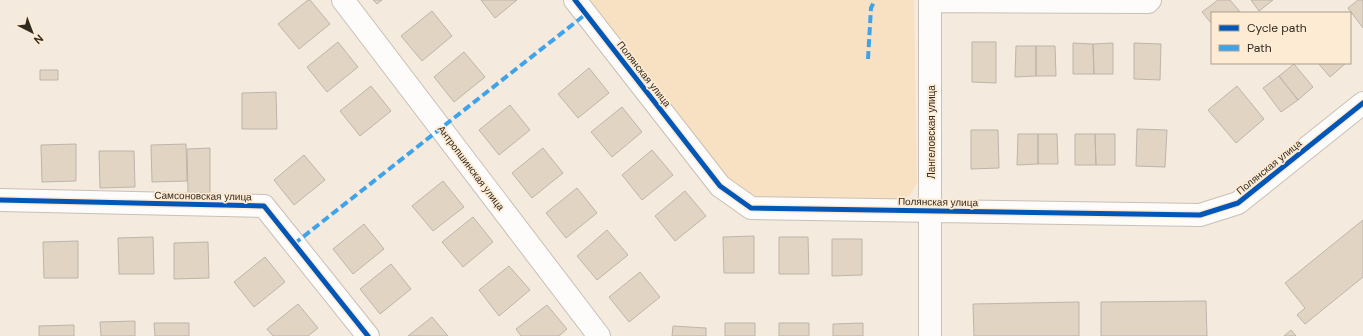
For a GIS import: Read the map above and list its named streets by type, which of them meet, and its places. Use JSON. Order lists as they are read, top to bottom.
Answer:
{
  "streets": {
    "street": [
      "Полянская улица",
      "Лангеловская улица",
      "Антропшинская улица",
      "Самсоновская улица"
    ]
  },
  "crossings": [
    ["Полянская улица", "Лангеловская улица"]
  ],
  "legend": ["Cycle path", "Path"],
  "north": "bottom right"
}
